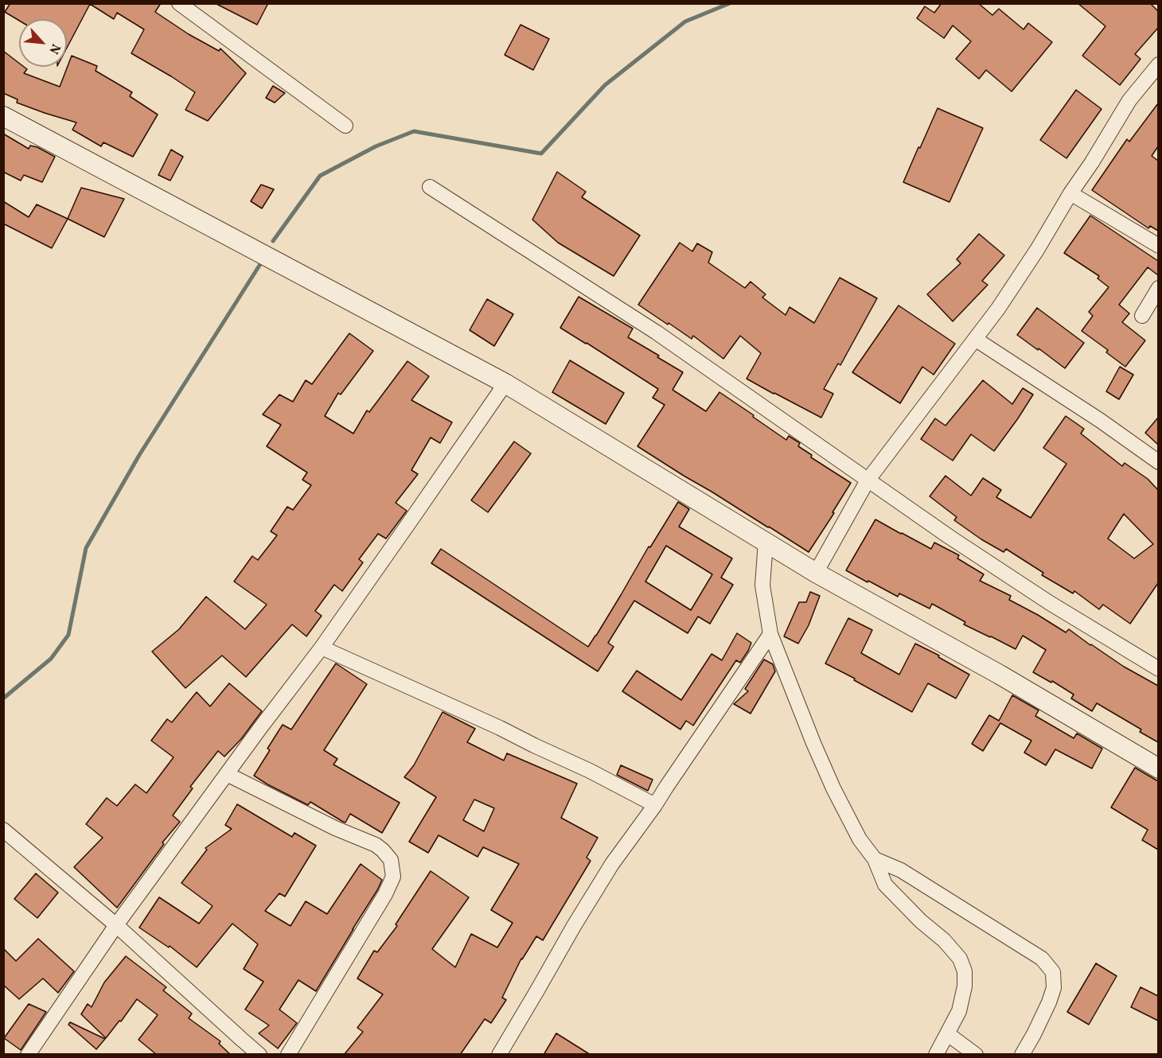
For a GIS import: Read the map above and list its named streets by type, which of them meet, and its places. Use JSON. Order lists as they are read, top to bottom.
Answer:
{
  "north": "bottom right"
}
